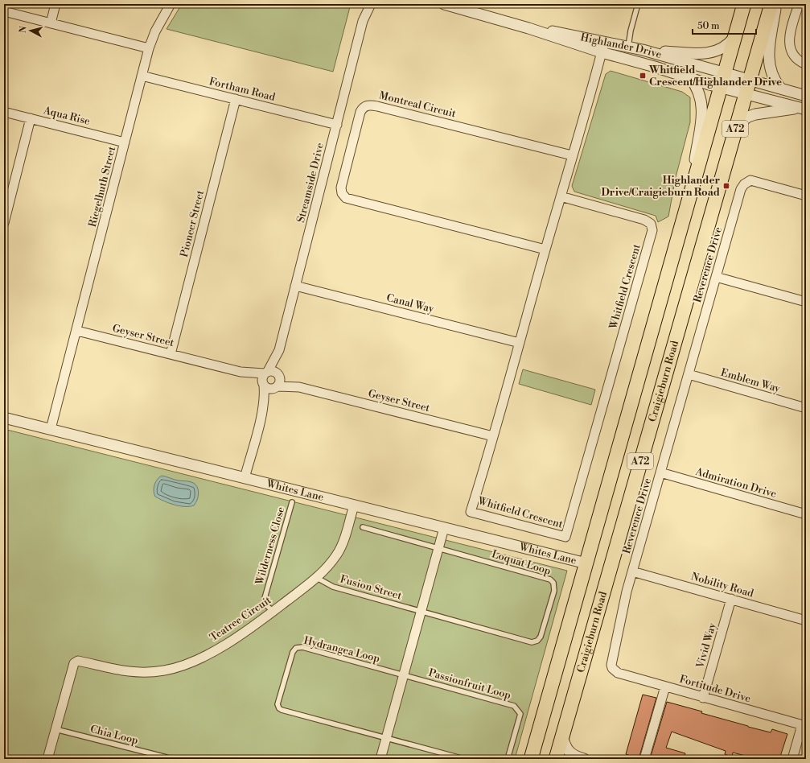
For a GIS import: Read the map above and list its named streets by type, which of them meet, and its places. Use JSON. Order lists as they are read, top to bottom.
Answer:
{
  "streets": {
    "main road": ["A72", "Craigieburn Road"],
    "street": [
      "Highlander Drive",
      "Fortham Road",
      "Montreal Circuit",
      "Aqua Rise",
      "Streamside Drive",
      "Riegelhuth Street",
      "Pioneer Street",
      "Reverence Drive",
      "Whitfield Crescent",
      "Canal Way",
      "Geyser Street",
      "Emblem Way",
      "Admiration Drive",
      "Whites Lane",
      "Nobility Road",
      "Teatree Circuit",
      "Vivid Way",
      "Fortitude Drive"
    ],
    "lane": [
      "Wilderness Close",
      "Loquat Loop",
      "Fusion Street",
      "Hydrangea Loop",
      "Passionfruit Loop",
      "Chia Loop"
    ]
  },
  "crossings": [
    ["Highlander Drive", "A72"],
    ["Highlander Drive", "Whitfield Crescent"],
    ["Highlander Drive", "Craigieburn Road"],
    ["Fortham Road", "Streamside Drive"],
    ["Fortham Road", "Riegelhuth Street"],
    ["Fortham Road", "Pioneer Street"],
    ["Montreal Circuit", "Whitfield Crescent"],
    ["Aqua Rise", "Riegelhuth Street"],
    ["A72", "Whites Lane"],
    ["Streamside Drive", "Canal Way"],
    ["Streamside Drive", "Geyser Street"],
    ["Streamside Drive", "Whites Lane"],
    ["Riegelhuth Street", "Geyser Street"],
    ["Riegelhuth Street", "Whites Lane"],
    ["Pioneer Street", "Geyser Street"],
    ["Reverence Drive", "Emblem Way"],
    ["Reverence Drive", "Admiration Drive"],
    ["Reverence Drive", "Nobility Road"],
    ["Reverence Drive", "Fortitude Drive"],
    ["Whitfield Crescent", "Canal Way"],
    ["Whitfield Crescent", "Geyser Street"],
    ["Whites Lane", "Teatree Circuit"],
    ["Wilderness Close", "Teatree Circuit"],
    ["Loquat Loop", "Fusion Street"],
    ["Nobility Road", "Vivid Way"],
    ["Fusion Street", "Teatree Circuit"],
    ["Teatree Circuit", "Chia Loop"],
    ["Vivid Way", "Fortitude Drive"],
    ["Hydrangea Loop", "Passionfruit Loop"]
  ],
  "places": {
    "transit": ["Whitfield Crescent/Highlander Drive", "Highlander Drive/Craigieburn Road"]
  },
  "scale_bar": "50 m",
  "north": "left"
}
